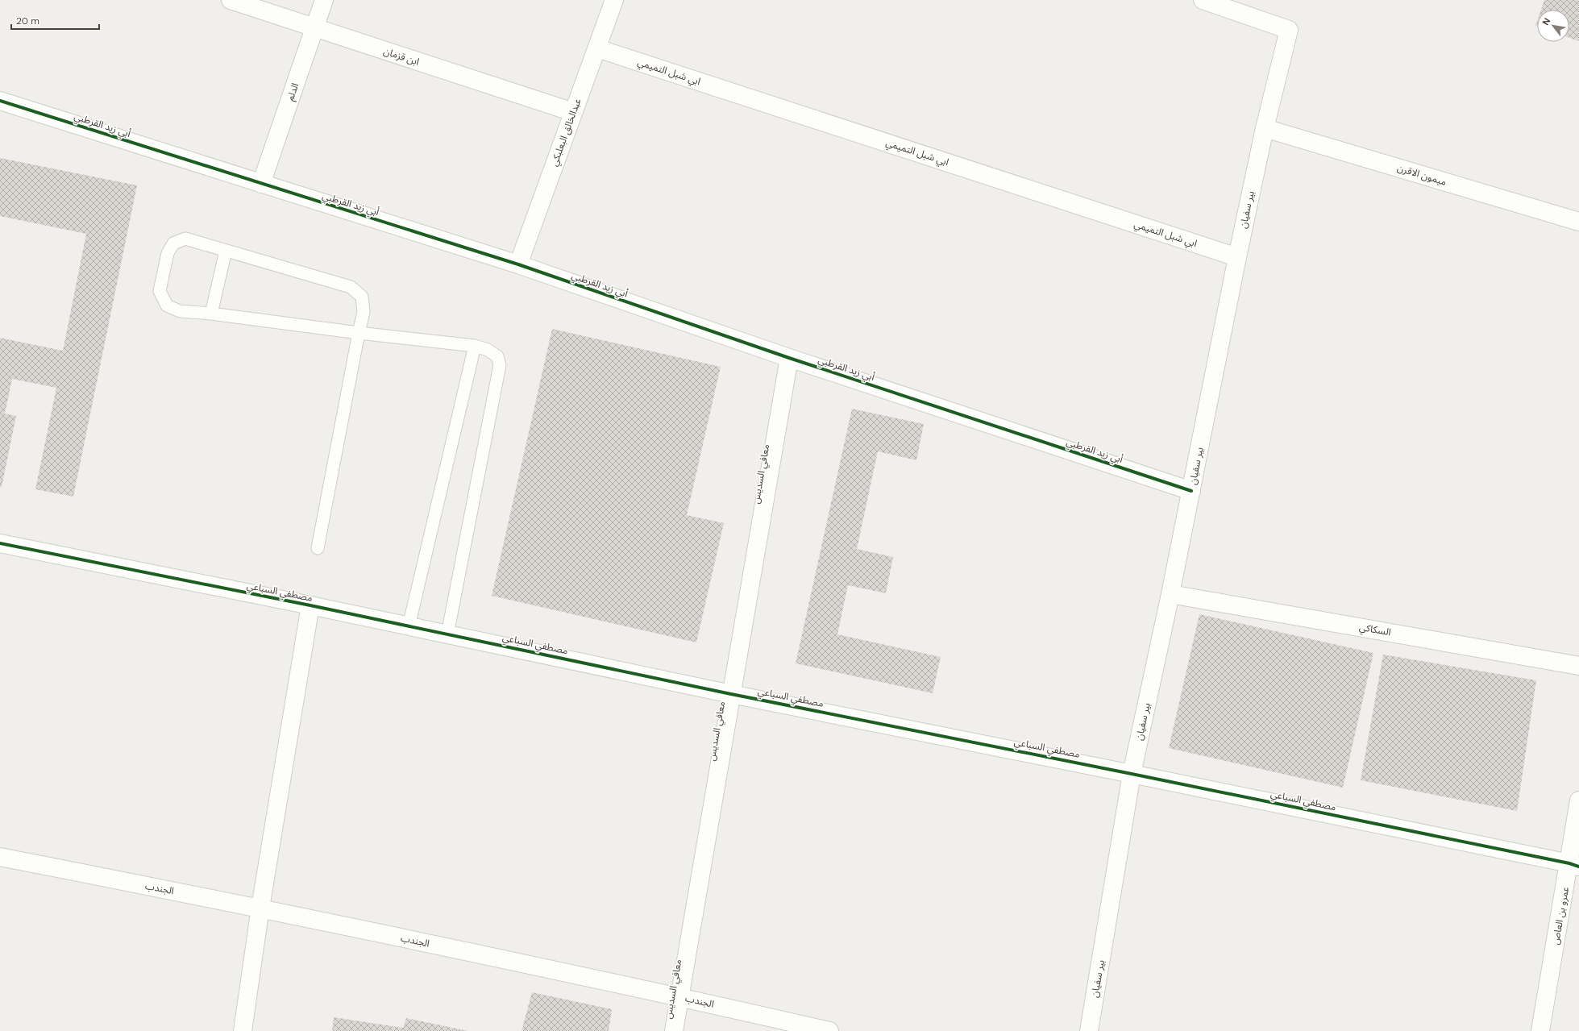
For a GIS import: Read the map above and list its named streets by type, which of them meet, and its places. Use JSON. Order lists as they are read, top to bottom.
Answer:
{
  "streets": {
    "street": [
      "ابن قزمان",
      "ابي شبل التميمي",
      "الدلم",
      "أبي زيد القرطبي",
      "عبدالخالق البعلبكي",
      "ميمون الاقرن",
      "بير سفيان",
      "معافي السديس",
      "مصطفي السباعي",
      "السكاكي",
      "الجندب",
      "عمرو بن العاص"
    ]
  },
  "crossings": [
    ["ابن قزمان", "الدلم"],
    ["ابن قزمان", "عبدالخالق البعلبكي"],
    ["ابي شبل التميمي", "عبدالخالق البعلبكي"],
    ["ابي شبل التميمي", "بير سفيان"],
    ["الدلم", "أبي زيد القرطبي"],
    ["أبي زيد القرطبي", "عبدالخالق البعلبكي"],
    ["أبي زيد القرطبي", "بير سفيان"],
    ["أبي زيد القرطبي", "معافي السديس"],
    ["ميمون الاقرن", "بير سفيان"],
    ["بير سفيان", "مصطفي السباعي"],
    ["بير سفيان", "السكاكي"],
    ["معافي السديس", "مصطفي السباعي"],
    ["معافي السديس", "الجندب"],
    ["مصطفي السباعي", "عمرو بن العاص"]
  ],
  "scale_bar": "20 m",
  "north": "top left"
}
